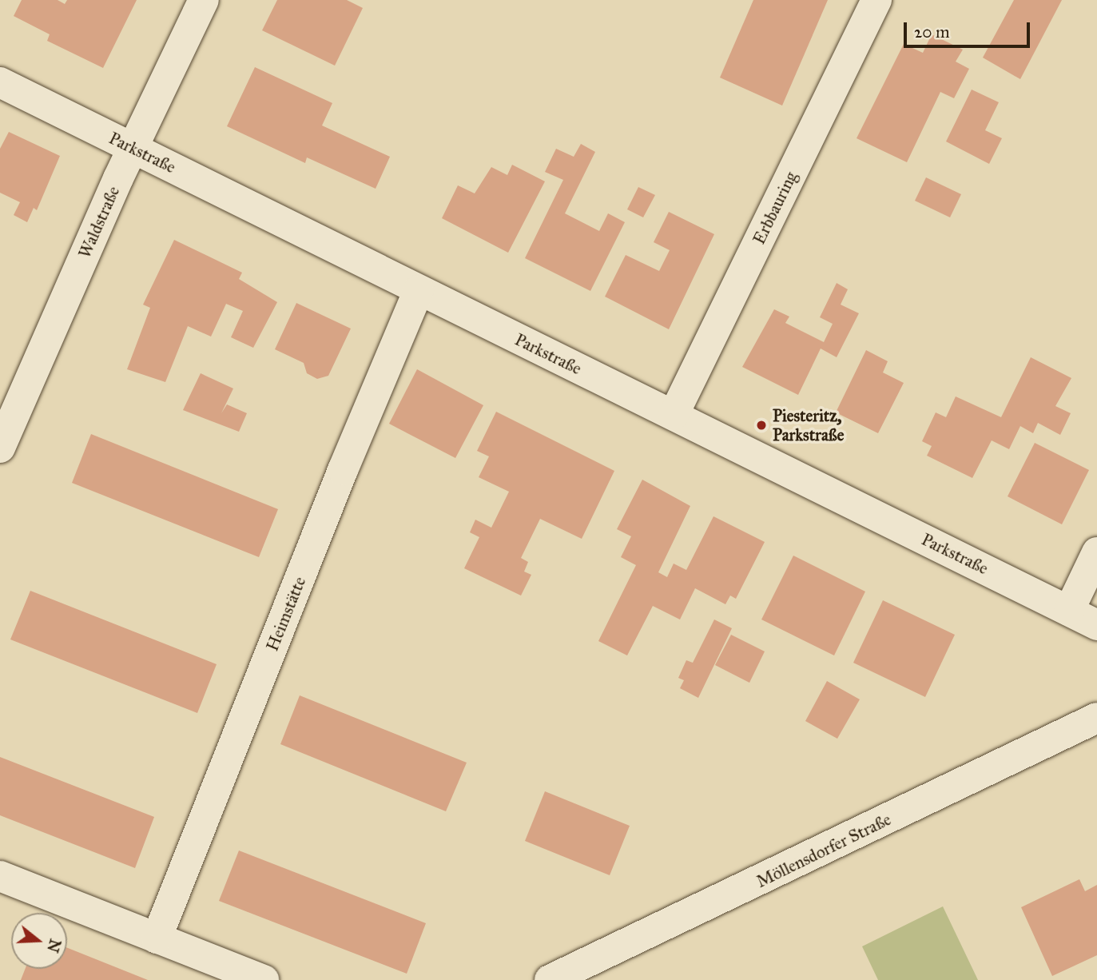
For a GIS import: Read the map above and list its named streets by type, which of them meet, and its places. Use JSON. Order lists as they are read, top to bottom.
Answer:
{
  "streets": {
    "street": [
      "Parkstraße",
      "Erbbauring",
      "Waldstraße",
      "Heimstätte",
      "Möllensdorfer Straße"
    ]
  },
  "crossings": [
    ["Parkstraße", "Erbbauring"],
    ["Parkstraße", "Waldstraße"],
    ["Parkstraße", "Heimstätte"]
  ],
  "places": ["Piesteritz, Parkstraße"],
  "scale_bar": "20 m",
  "north": "right"
}
